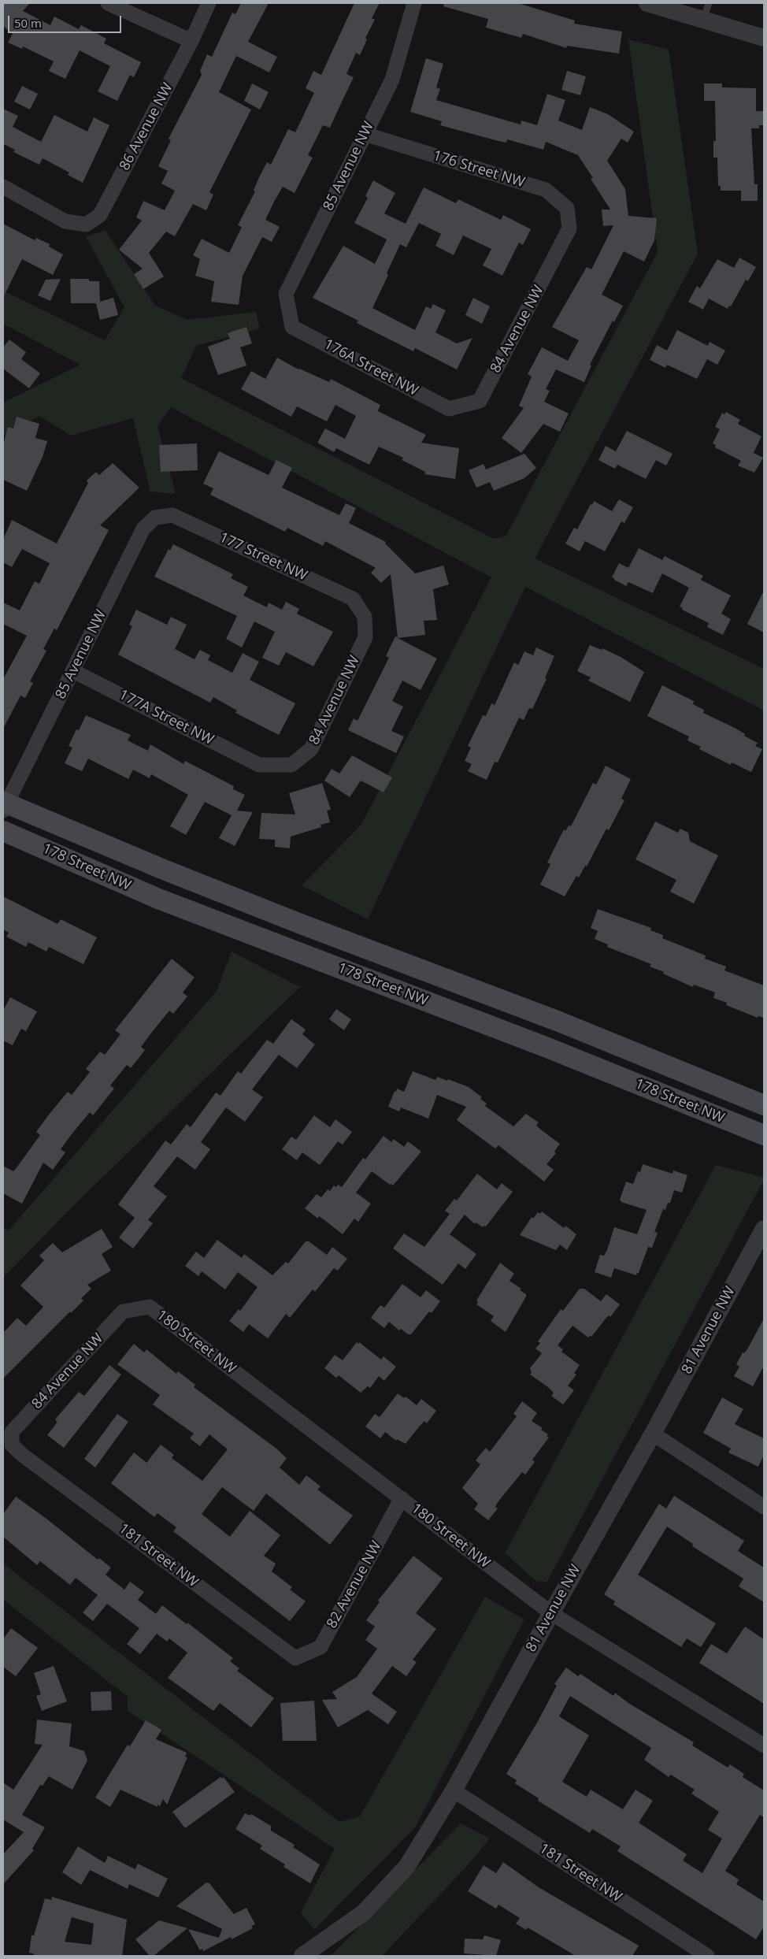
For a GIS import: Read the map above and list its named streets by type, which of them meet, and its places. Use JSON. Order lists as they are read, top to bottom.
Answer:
{
  "streets": {
    "main road": ["178 Street NW"],
    "street": [
      "86 Avenue NW",
      "85 Avenue NW",
      "176 Street NW",
      "84 Avenue NW",
      "176A Street NW",
      "177 Street NW",
      "177A Street NW",
      "81 Avenue NW",
      "180 Street NW",
      "181 Street NW",
      "82 Avenue NW"
    ]
  },
  "crossings": [
    ["85 Avenue NW", "176 Street NW"],
    ["85 Avenue NW", "176A Street NW"],
    ["85 Avenue NW", "177 Street NW"],
    ["85 Avenue NW", "177A Street NW"],
    ["85 Avenue NW", "178 Street NW"],
    ["176 Street NW", "84 Avenue NW"],
    ["84 Avenue NW", "176A Street NW"],
    ["84 Avenue NW", "177 Street NW"],
    ["84 Avenue NW", "177A Street NW"],
    ["84 Avenue NW", "180 Street NW"],
    ["84 Avenue NW", "181 Street NW"],
    ["81 Avenue NW", "180 Street NW"],
    ["81 Avenue NW", "181 Street NW"],
    ["180 Street NW", "82 Avenue NW"],
    ["181 Street NW", "82 Avenue NW"]
  ],
  "scale_bar": "50 m"
}
